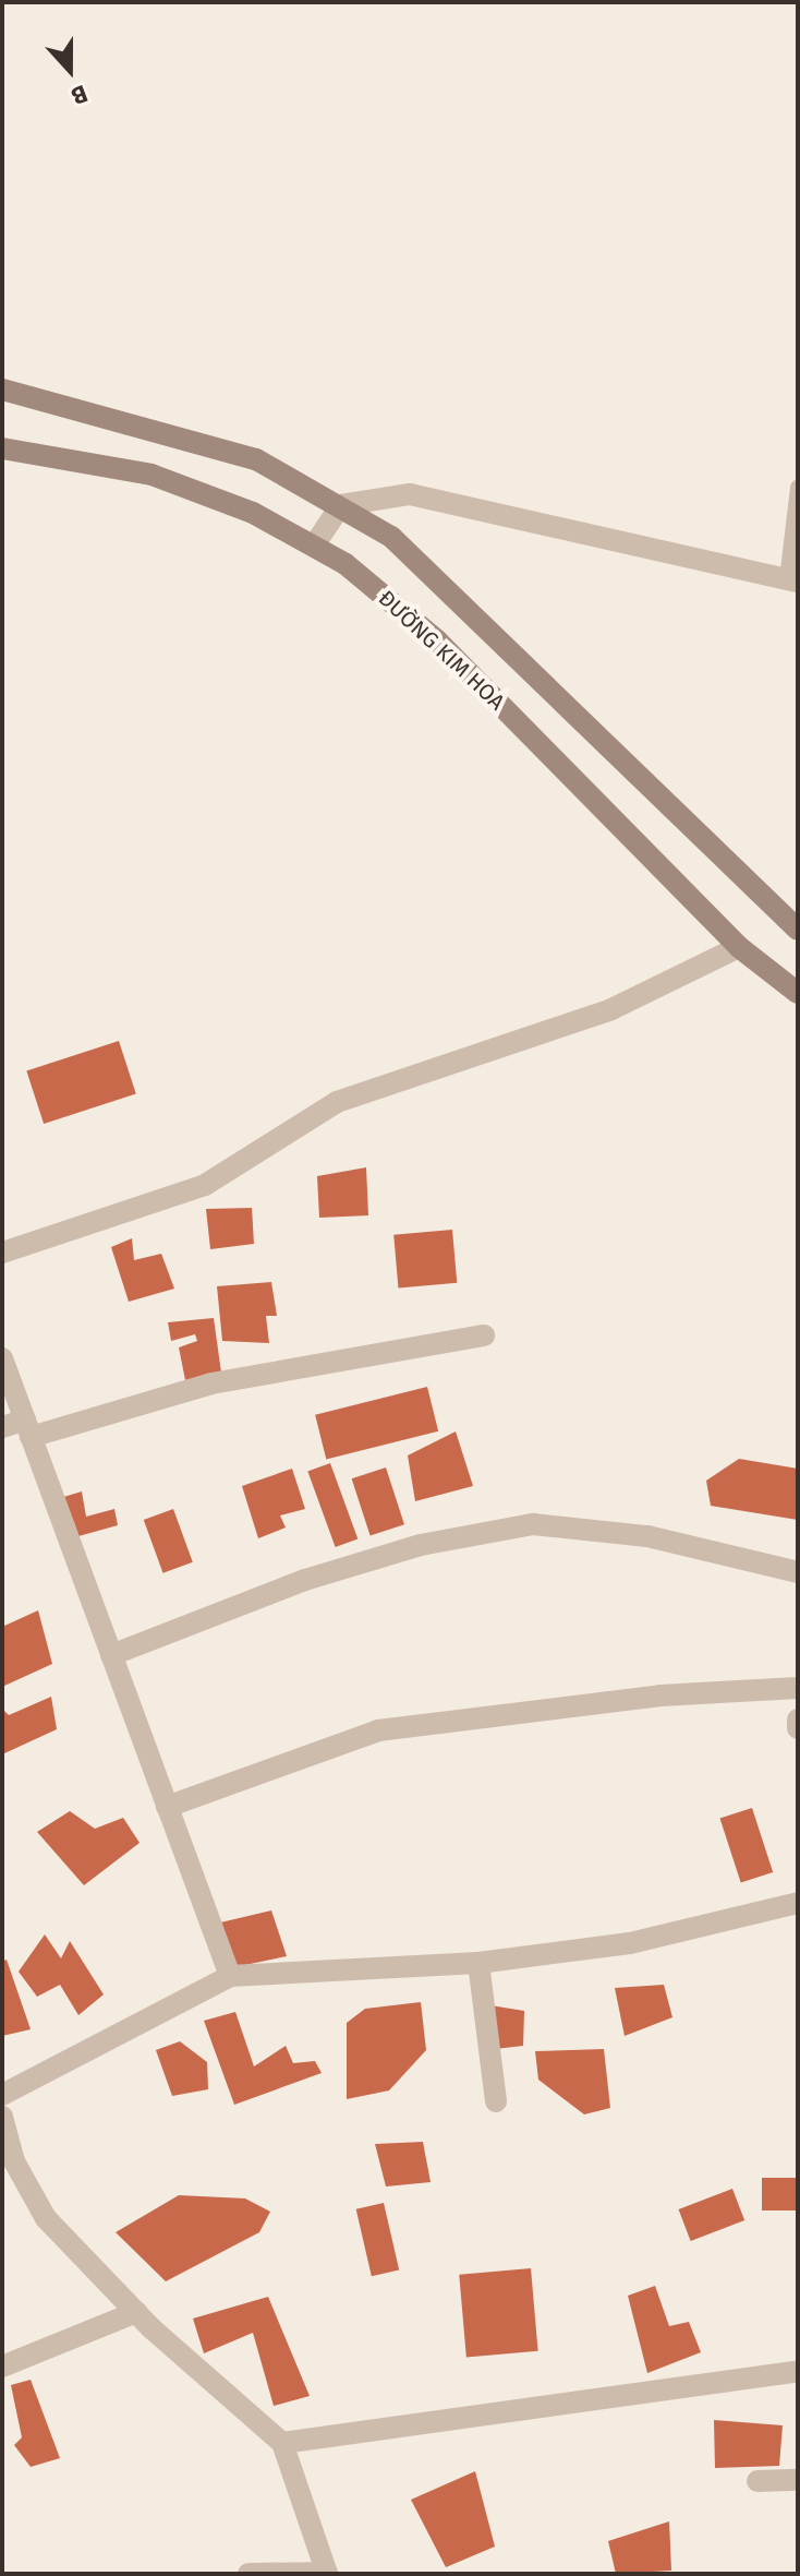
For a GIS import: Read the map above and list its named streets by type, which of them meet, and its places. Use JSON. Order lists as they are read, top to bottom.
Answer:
{
  "streets": {
    "street": ["ĐƯỜNG KIM HOA"]
  },
  "north": "bottom"
}
